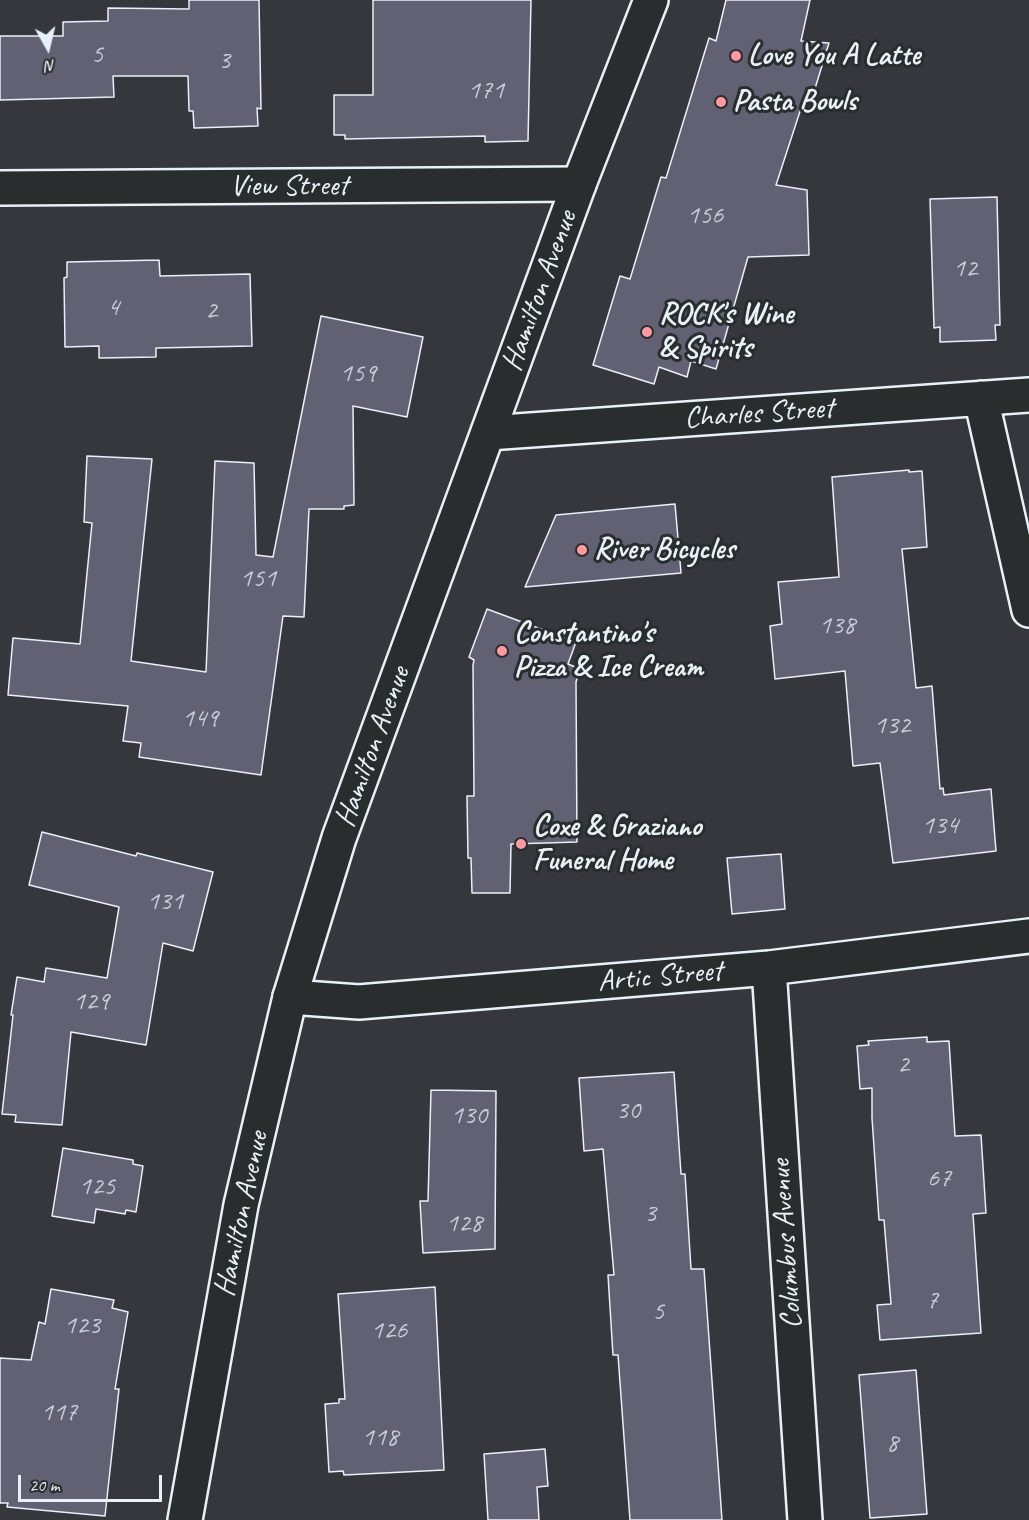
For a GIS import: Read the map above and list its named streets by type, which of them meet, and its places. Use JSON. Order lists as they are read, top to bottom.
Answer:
{
  "streets": {
    "street": [
      "View Street",
      "Hamilton Avenue",
      "Charles Street",
      "Artic Street",
      "Columbus Avenue"
    ]
  },
  "crossings": [
    ["View Street", "Hamilton Avenue"],
    ["Hamilton Avenue", "Charles Street"],
    ["Hamilton Avenue", "Artic Street"],
    ["Artic Street", "Columbus Avenue"]
  ],
  "places": [
    "Love You A Latte",
    "Pasta Bowls",
    "ROCK's Wine & Spirits",
    "River Bicycles",
    "Constantino's Pizza & Ice Cream",
    "Coxe & Graziano Funeral Home"
  ],
  "house_numbers": [
    "5",
    "3",
    "171",
    "156",
    "12",
    "4",
    "2",
    "159",
    "151",
    "138",
    "149",
    "132",
    "134",
    "131",
    "129",
    "2",
    "30",
    "130",
    "67",
    "125",
    "3",
    "128",
    "7",
    "5",
    "123",
    "126",
    "117",
    "118",
    "8"
  ],
  "scale_bar": "20 m",
  "north": "bottom"
}
